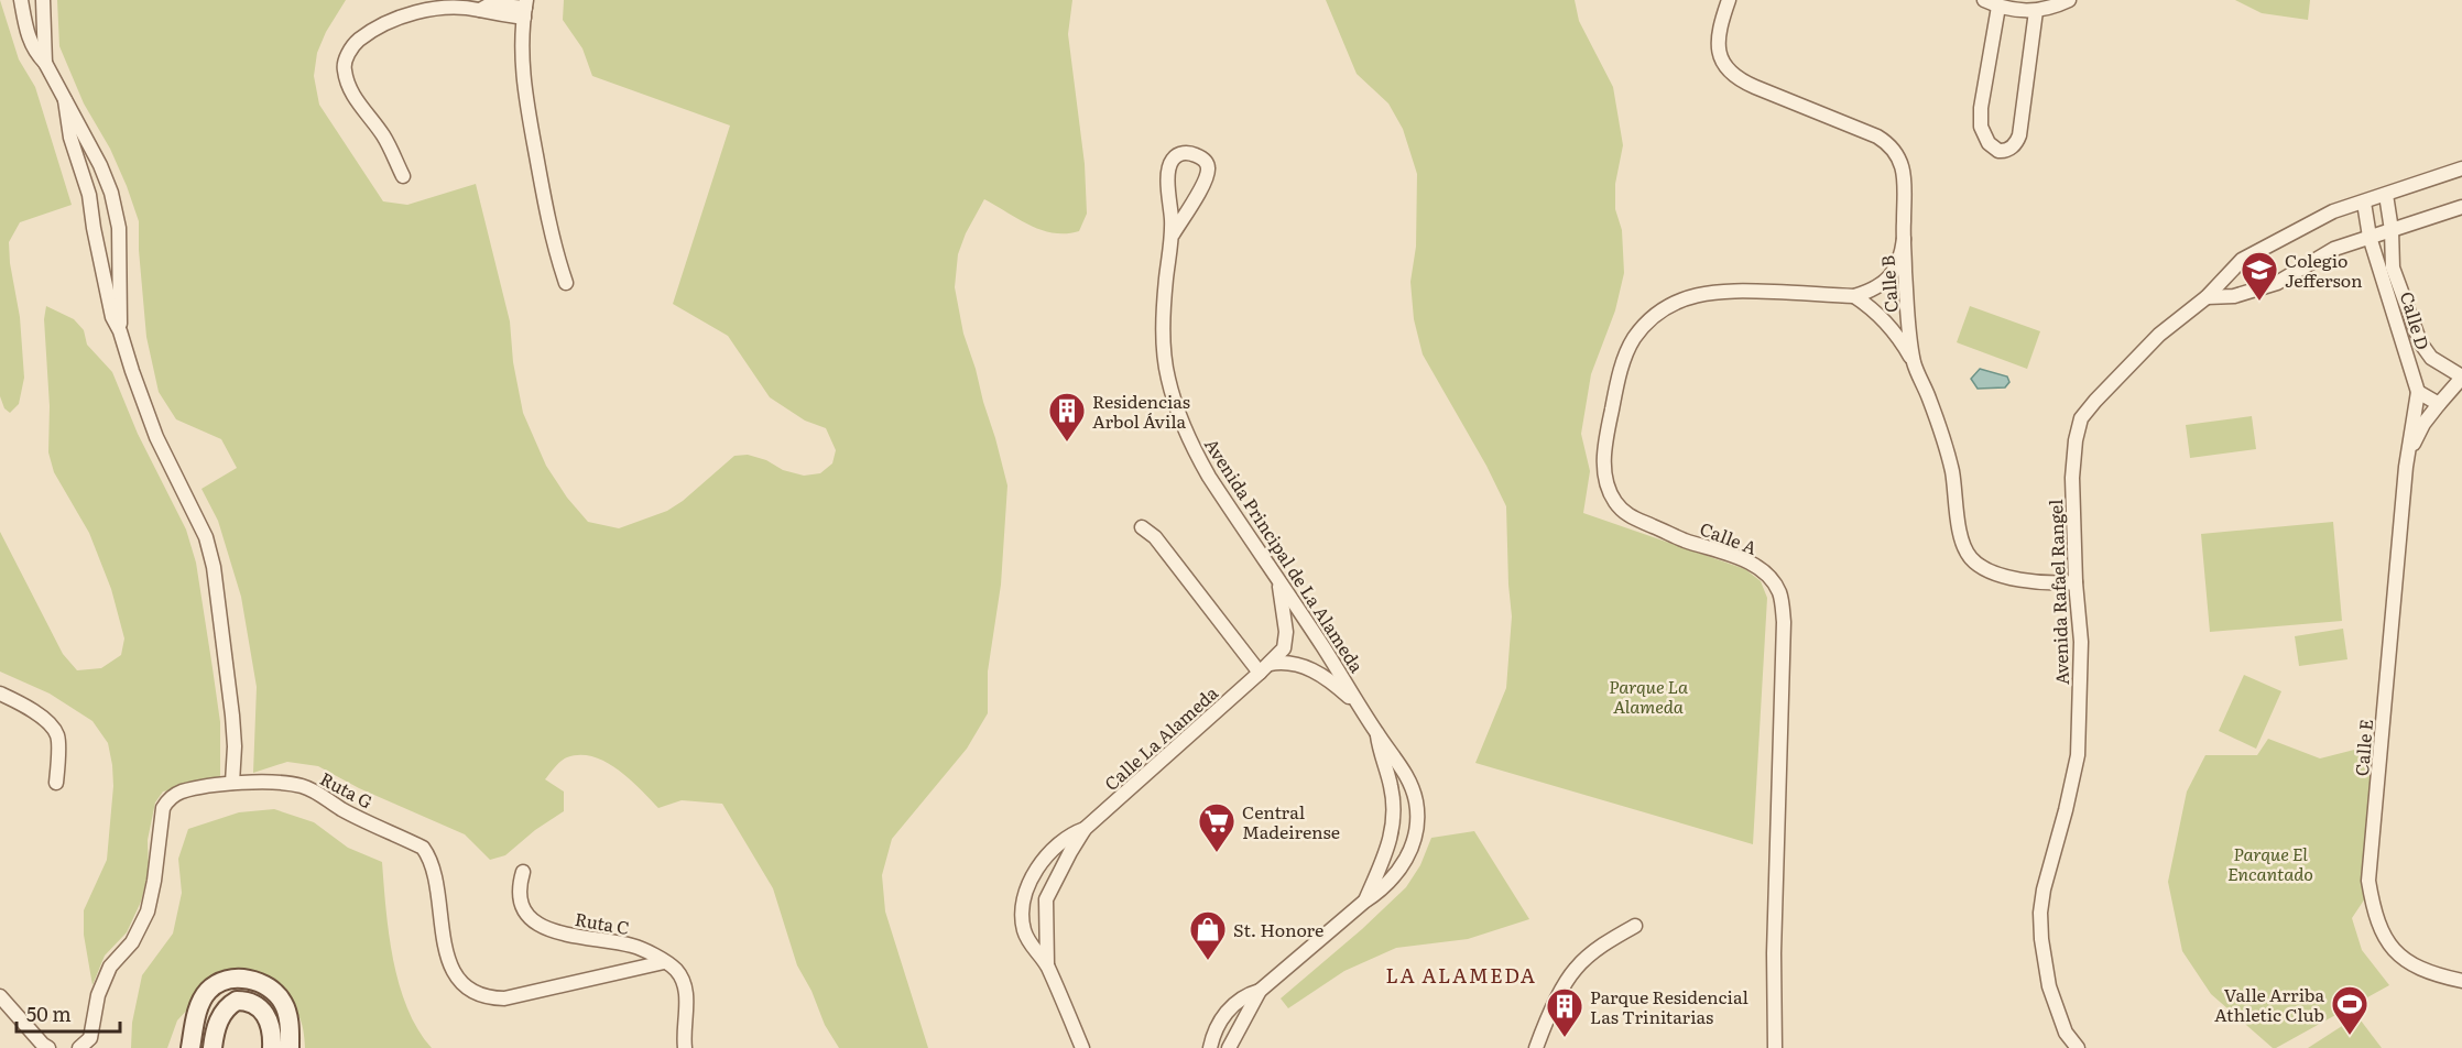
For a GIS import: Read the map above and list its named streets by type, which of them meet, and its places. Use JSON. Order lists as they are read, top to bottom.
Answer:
{
  "streets": {
    "street": [
      "Calle B",
      "Calle D",
      "Calle A",
      "Avenida Principal de La Alameda",
      "Avenida Rafael Rangel",
      "Calle La Alameda",
      "Calle E",
      "Ruta G",
      "Ruta C"
    ]
  },
  "crossings": [
    ["Calle B", "Calle A"],
    ["Calle B", "Avenida Rafael Rangel"],
    ["Calle D", "Avenida Rafael Rangel"],
    ["Calle D", "Calle E"],
    ["Avenida Principal de La Alameda", "Calle La Alameda"],
    ["Ruta G", "Ruta C"]
  ],
  "districts": ["LA ALAMEDA"],
  "parks": ["Parque La Alameda", "Parque El Encantado"],
  "places": {
    "school or university": ["Colegio Jefferson"],
    "building": ["Residencias Arbol Ávila", "Parque Residencial Las Trinitarias"],
    "supermarket": ["Central Madeirense"],
    "shop": ["St. Honore"],
    "sports": ["Valle Arriba Athletic Club"]
  },
  "scale_bar": "50 m"
}
